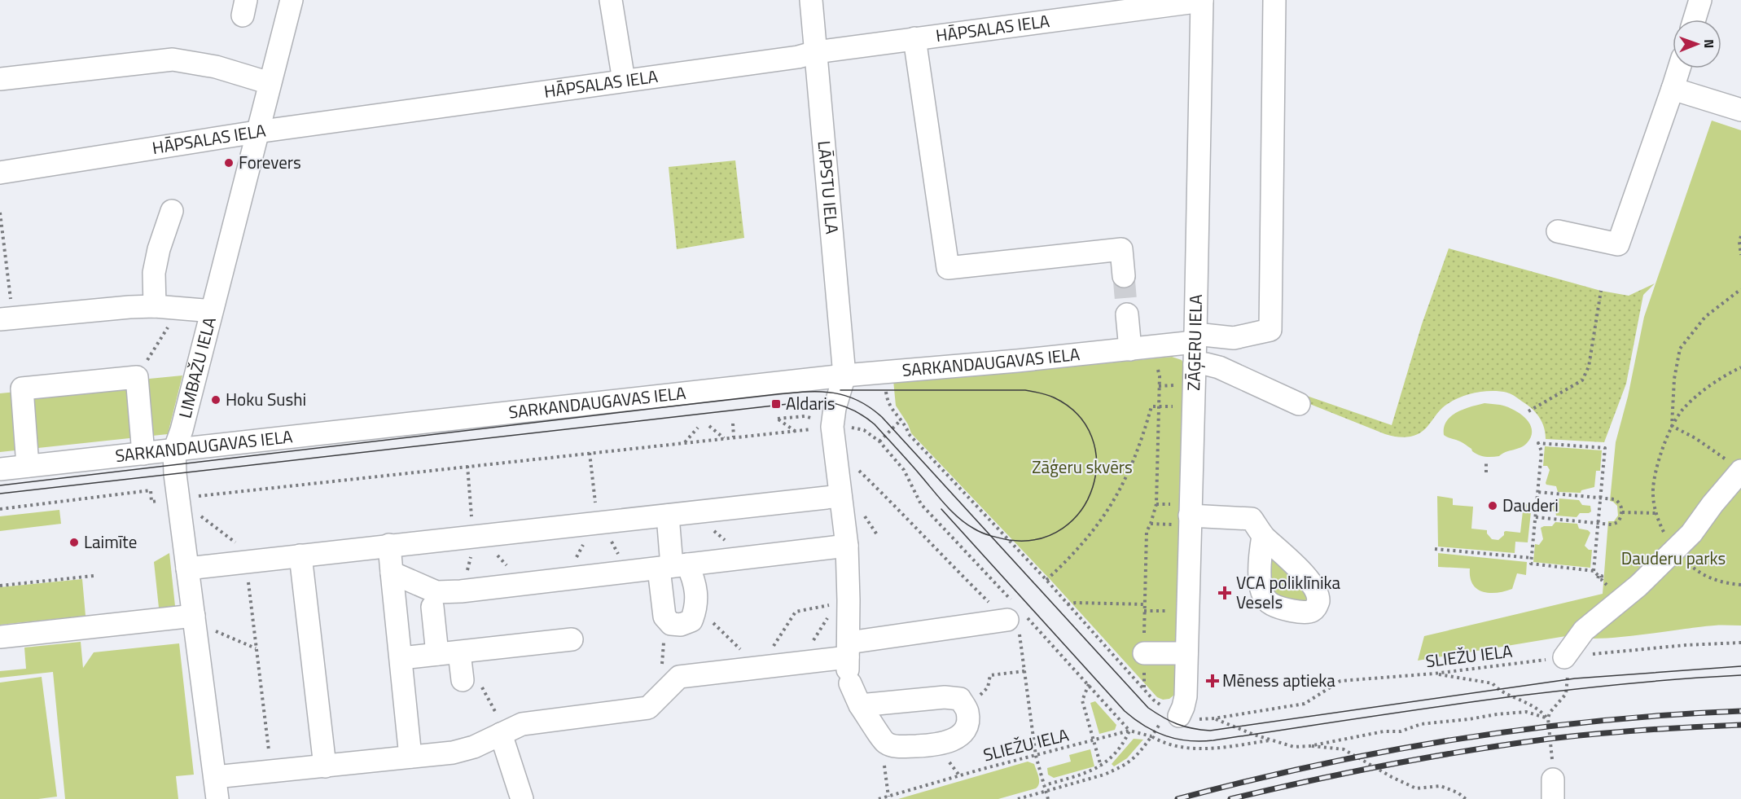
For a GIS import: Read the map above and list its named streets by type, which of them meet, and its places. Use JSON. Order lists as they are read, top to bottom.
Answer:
{
  "streets": {
    "street": [
      "HĀPSALAS IELA",
      "LĀPSTU IELA",
      "ZĀĢERU IELA",
      "SARKANDAUGAVAS IELA",
      "LIMBAŽU IELA"
    ],
    "path": ["SLIEŽU IELA"]
  },
  "crossings": [
    ["HĀPSALAS IELA", "LĀPSTU IELA"],
    ["HĀPSALAS IELA", "ZĀĢERU IELA"],
    ["HĀPSALAS IELA", "LIMBAŽU IELA"],
    ["LĀPSTU IELA", "SARKANDAUGAVAS IELA"],
    ["ZĀĢERU IELA", "SARKANDAUGAVAS IELA"],
    ["SARKANDAUGAVAS IELA", "LIMBAŽU IELA"]
  ],
  "parks": ["Zāģeru skvērs", "Dauderu parks"],
  "places": {
    "other": [
      "Forevers",
      "Hoku Sushi",
      "Dauderi",
      "Laimīte"
    ],
    "transit": ["Aldaris"],
    "health": ["VCA poliklīnika Vesels", "Mēness aptieka"]
  },
  "north": "right"
}
